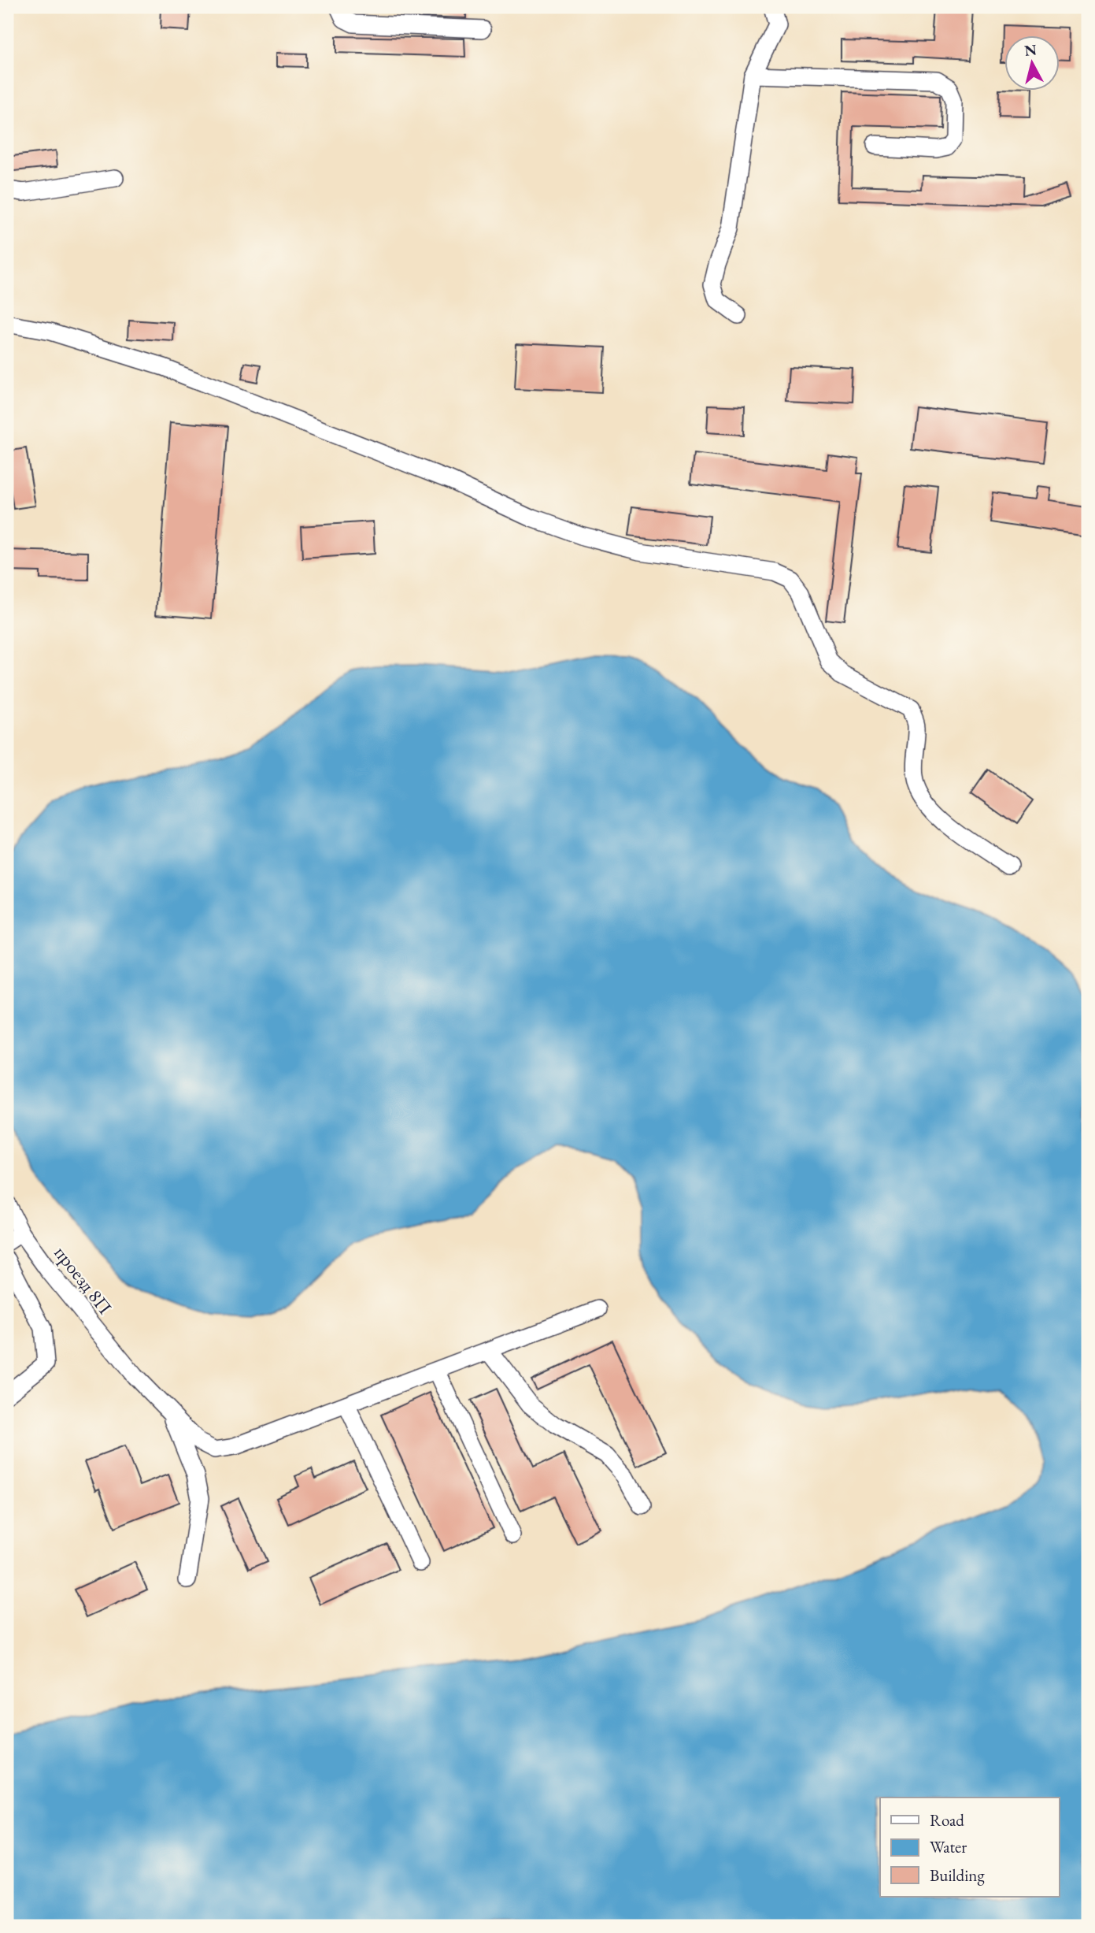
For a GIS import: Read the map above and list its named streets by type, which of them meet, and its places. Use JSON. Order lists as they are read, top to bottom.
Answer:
{
  "streets": {
    "street": ["проезд 8П"]
  },
  "legend": ["Road", "Water", "Building"],
  "north": "top"
}
